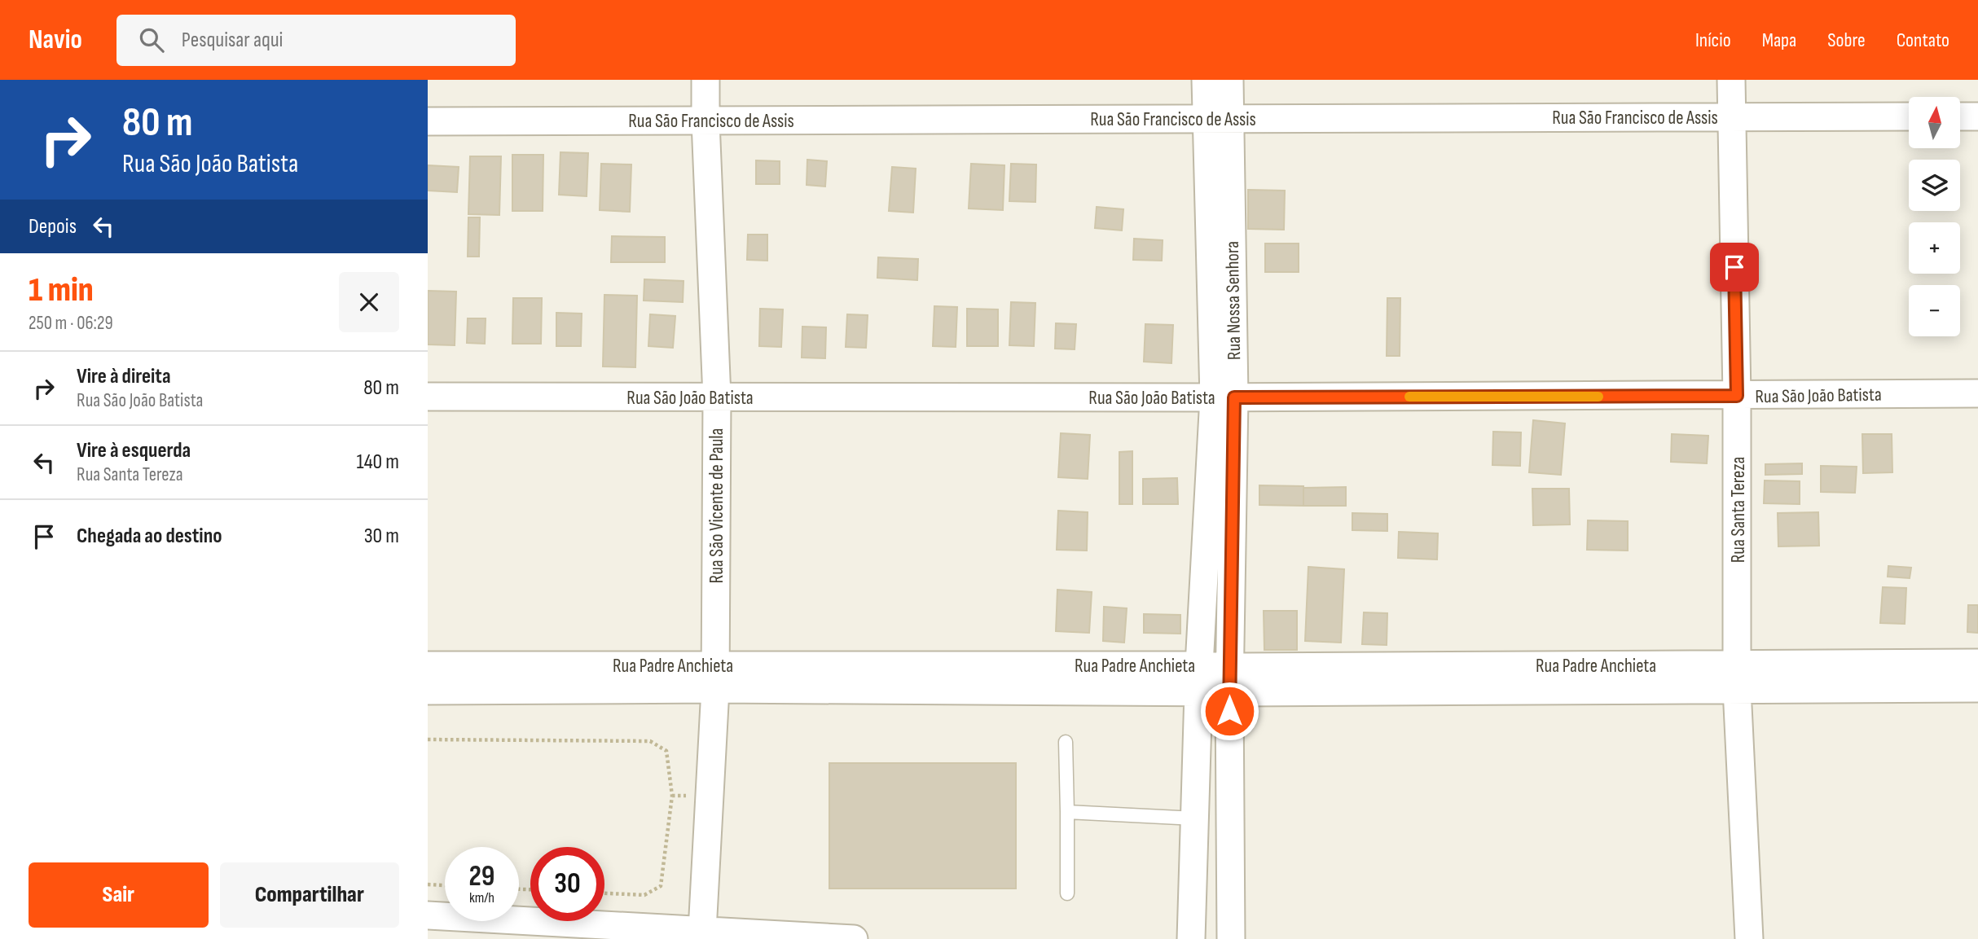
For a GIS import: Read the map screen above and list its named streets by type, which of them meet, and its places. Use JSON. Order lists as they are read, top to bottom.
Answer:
{
  "streets": {
    "street": [
      "Rua São Francisco de Assis",
      "Rua Nossa Senhora",
      "Rua São João Batista",
      "Rua São Vicente de Paula",
      "Rua Santa Tereza",
      "Rua Padre Anchieta"
    ]
  },
  "crossings": [
    ["Rua São Francisco de Assis", "Rua Nossa Senhora"],
    ["Rua São Francisco de Assis", "Rua São Vicente de Paula"],
    ["Rua São Francisco de Assis", "Rua Santa Tereza"],
    ["Rua Nossa Senhora", "Rua São João Batista"],
    ["Rua Nossa Senhora", "Rua Padre Anchieta"],
    ["Rua São João Batista", "Rua São Vicente de Paula"],
    ["Rua São João Batista", "Rua Santa Tereza"],
    ["Rua São Vicente de Paula", "Rua Padre Anchieta"],
    ["Rua Santa Tereza", "Rua Padre Anchieta"]
  ],
  "north": "top",
  "page": {
    "header": "Navio",
    "search": "Pesquisar aqui",
    "nav": [
      "Início",
      "Mapa",
      "Sobre",
      "Contato"
    ],
    "turn": ["80 m", "Rua São João Batista"],
    "map_buttons": ["+", "−"],
    "then": "Depois",
    "heading": ["1 min", "250 m · 06:29"],
    "list": [
      {
        "name": "Vire à direita",
        "note": "Rua São João Batista",
        "value": "80 m"
      },
      {
        "name": "Vire à esquerda",
        "note": "Rua Santa Tereza",
        "value": "140 m"
      },
      {
        "name": "Chegada ao destino",
        "value": "30 m"
      }
    ],
    "speed": "29 km/h",
    "limit": "30",
    "buttons": ["Sair", "Compartilhar"]
  }
}
